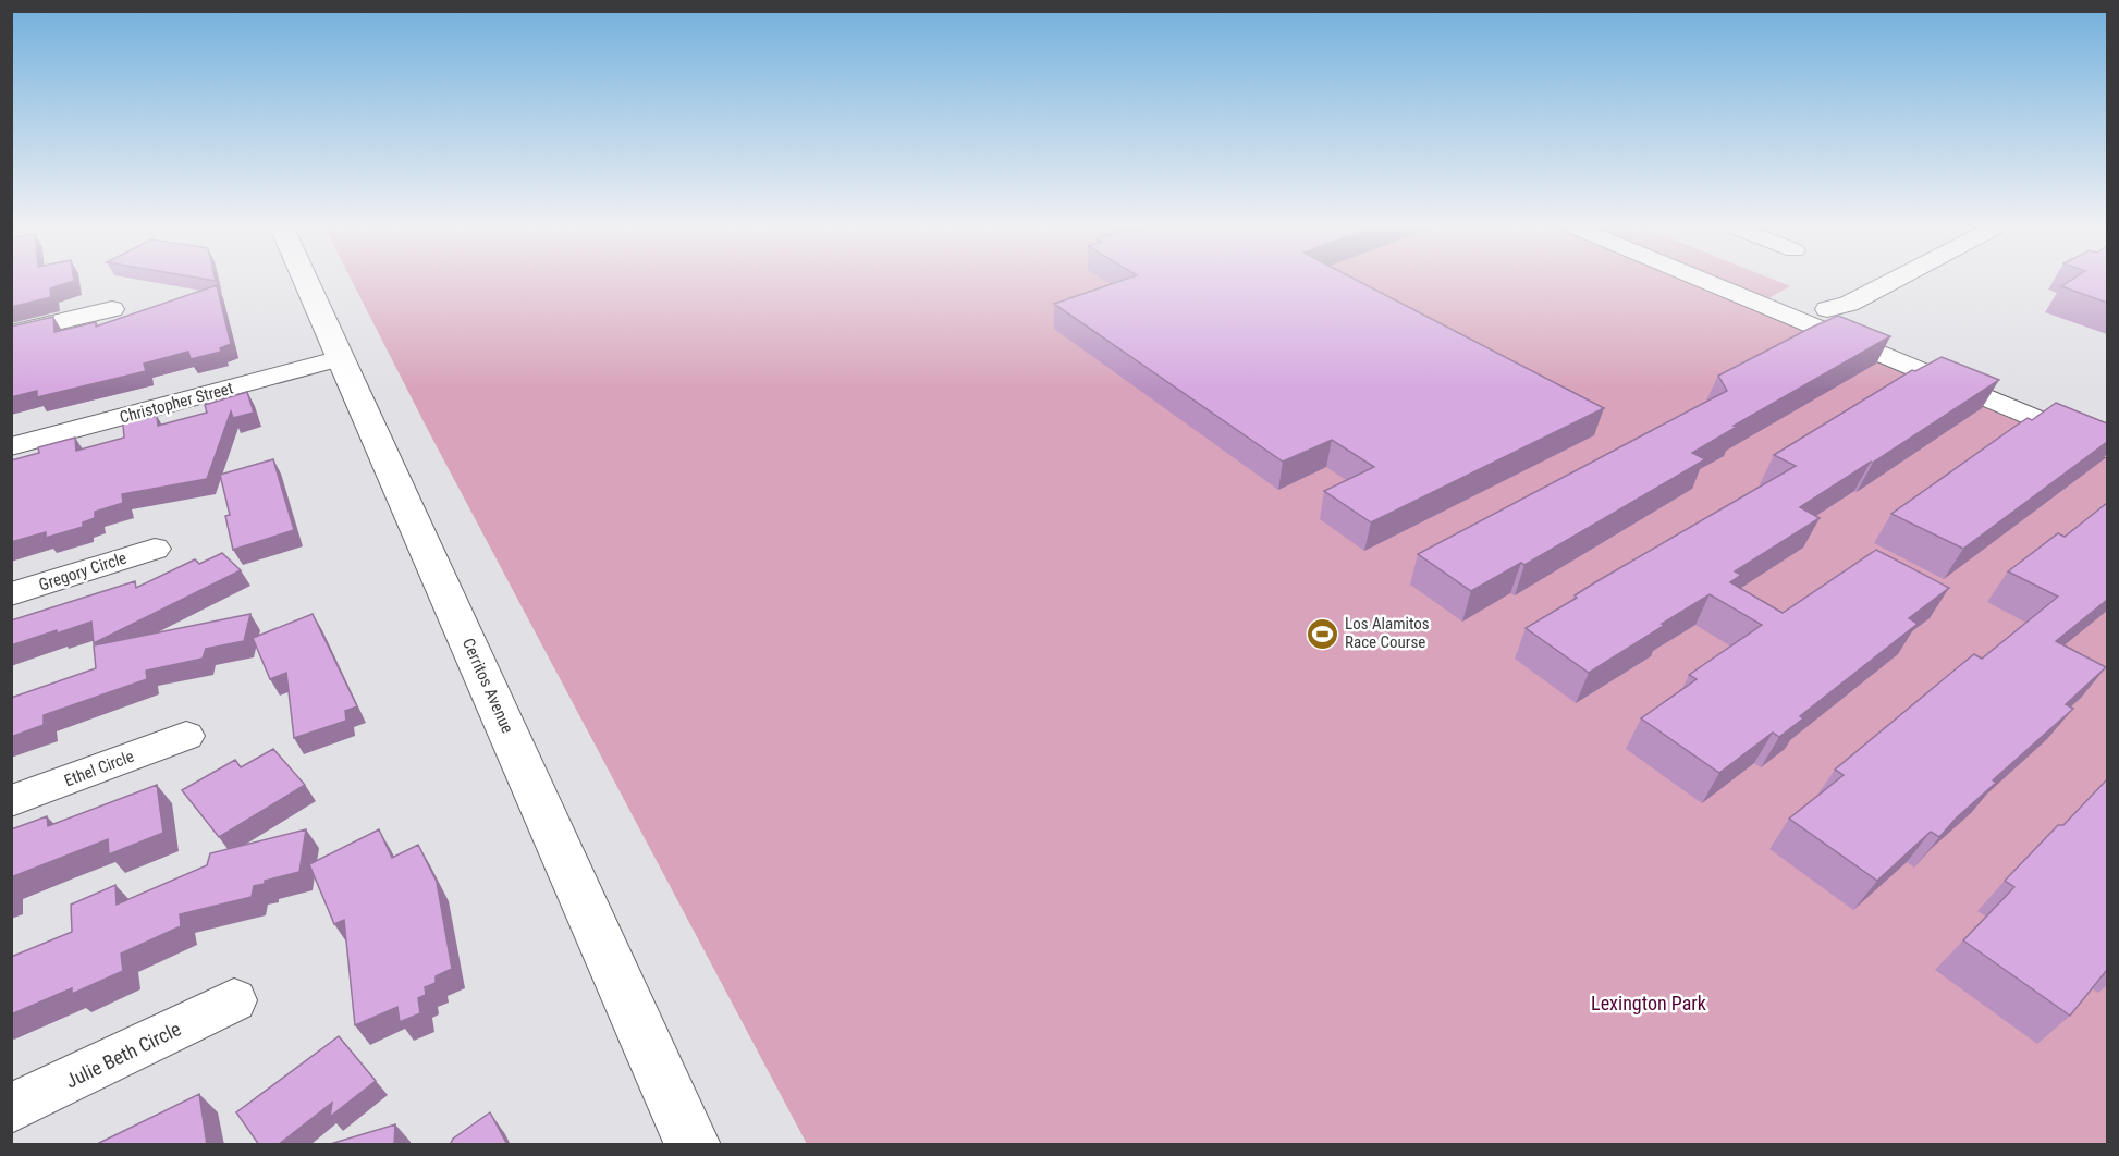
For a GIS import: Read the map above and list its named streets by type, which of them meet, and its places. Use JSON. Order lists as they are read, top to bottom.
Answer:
{
  "streets": {
    "main road": ["Cerritos Avenue"],
    "street": [
      "Christopher Street",
      "Gregory Circle",
      "Ethel Circle",
      "Julie Beth Circle"
    ]
  },
  "crossings": [
    ["Christopher Street", "Cerritos Avenue"]
  ],
  "parks": ["Lexington Park"],
  "places": {
    "sports": ["Los Alamitos Race Course"]
  }
}
